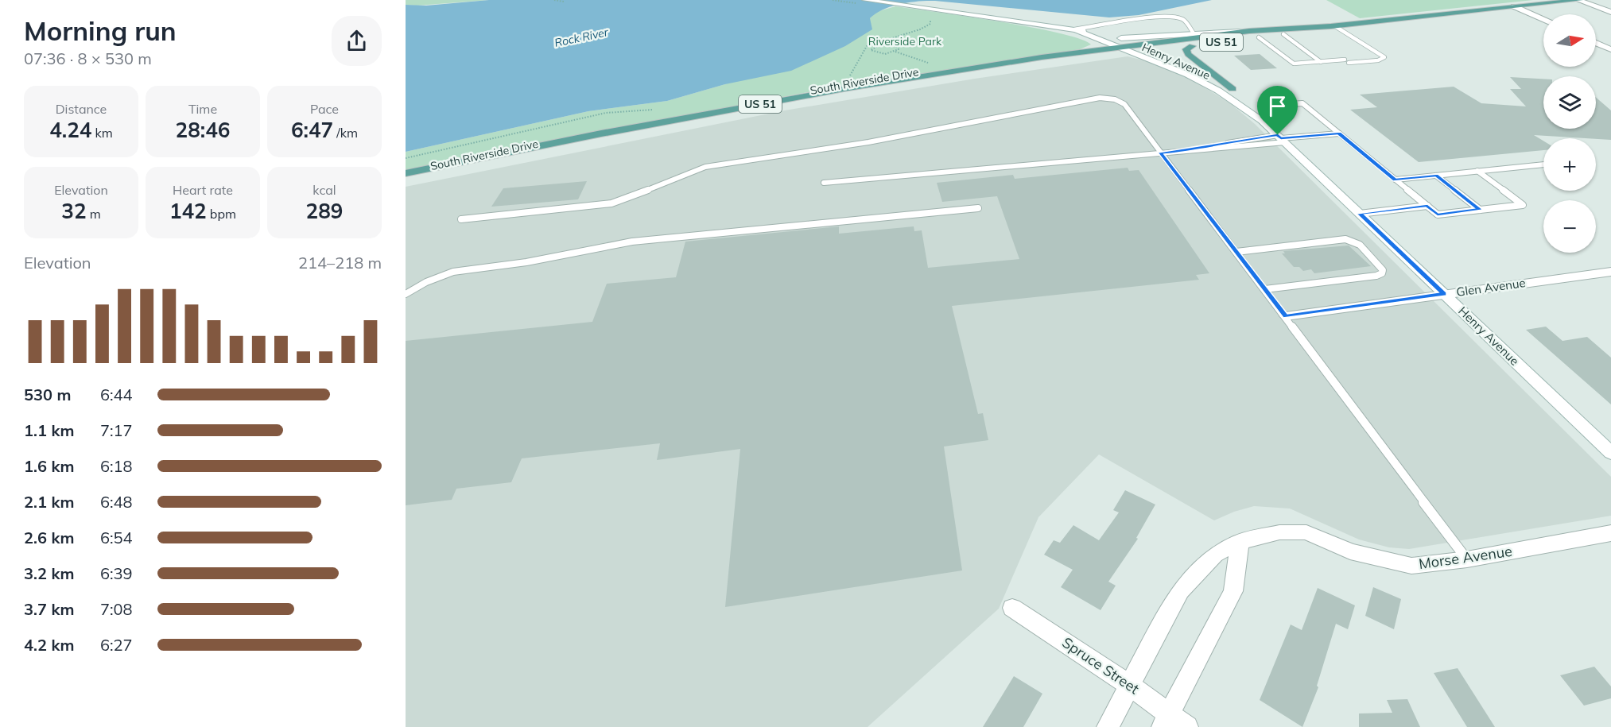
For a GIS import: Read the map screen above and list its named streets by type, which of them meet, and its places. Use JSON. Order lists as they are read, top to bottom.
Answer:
{
  "streets": {
    "main road": ["US 51", "South Riverside Drive"],
    "street": [
      "Henry Avenue",
      "Glen Avenue",
      "Morse Avenue",
      "Spruce Street"
    ]
  },
  "crossings": [
    ["Henry Avenue", "South Riverside Drive"],
    ["Henry Avenue", "Glen Avenue"],
    ["Morse Avenue", "Spruce Street"]
  ],
  "water": ["Rock River"],
  "parks": ["Riverside Park"],
  "north": "right",
  "page": {
    "heading": ["Morning run", "07:36 · 8 × 530 m"],
    "map_buttons": ["+", "−"],
    "stats": [
      ["Distance", "4.24 km"],
      ["Time", "28:46"],
      ["Pace", "6:47 /km"],
      ["Elevation", "32 m"],
      ["Heart rate", "142 bpm"],
      ["kcal", "289"]
    ],
    "chart": ["Elevation", "214–218 m"],
    "list": [
      {
        "name": "530 m",
        "note": "6:44"
      },
      {
        "name": "1.1 km",
        "note": "7:17"
      },
      {
        "name": "1.6 km",
        "note": "6:18"
      },
      {
        "name": "2.1 km",
        "note": "6:48"
      },
      {
        "name": "2.6 km",
        "note": "6:54"
      },
      {
        "name": "3.2 km",
        "note": "6:39"
      },
      {
        "name": "3.7 km",
        "note": "7:08"
      },
      {
        "name": "4.2 km",
        "note": "6:27"
      }
    ]
  }
}
